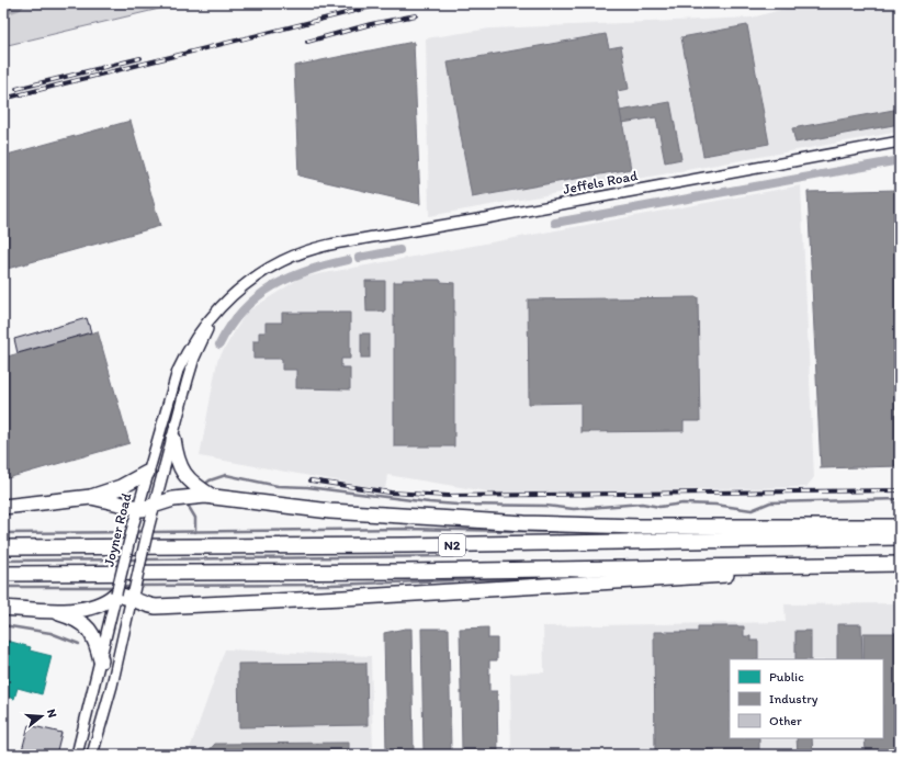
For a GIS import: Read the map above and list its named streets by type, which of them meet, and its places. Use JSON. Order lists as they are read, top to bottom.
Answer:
{
  "streets": {
    "highway": ["N2"],
    "street": ["Jeffels Road", "Joyner Road"]
  },
  "crossings": [
    ["Jeffels Road", "Joyner Road"]
  ],
  "legend": ["Public", "Industry", "Other"],
  "north": "right"
}
